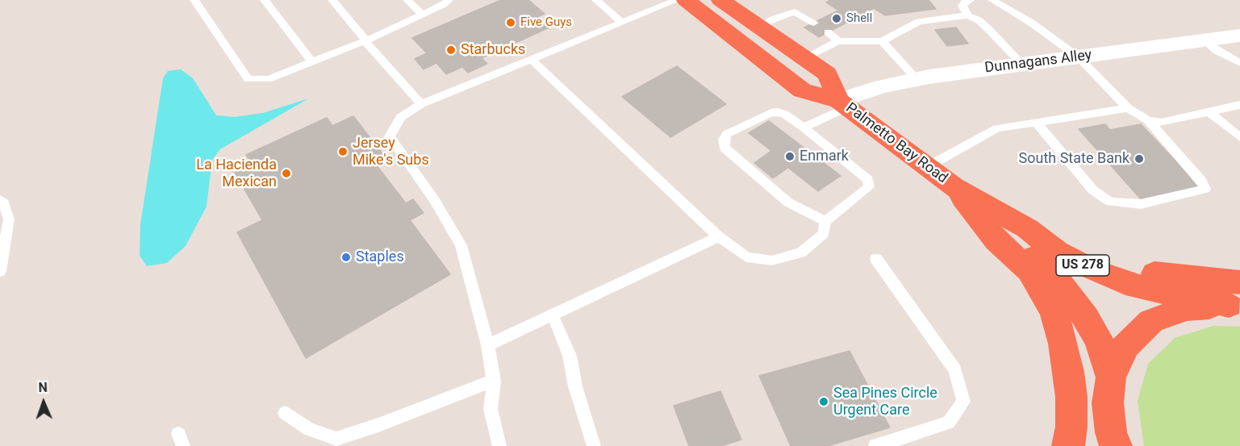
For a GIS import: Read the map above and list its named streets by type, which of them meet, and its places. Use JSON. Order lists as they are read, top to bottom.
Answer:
{
  "streets": {
    "highway": ["Palmetto Bay Road", "US 278"],
    "street": ["Dunnagans Alley"]
  },
  "crossings": [
    ["Dunnagans Alley", "Palmetto Bay Road"],
    ["Palmetto Bay Road", "US 278"]
  ],
  "places": [
    "Shell",
    "Five Guys",
    "Starbucks",
    "Jersey Mike's Subs",
    "Enmark",
    "South State Bank",
    "La Hacienda Mexican",
    "Staples",
    "Sea Pines Circle Urgent Care"
  ],
  "north": "top"
}
